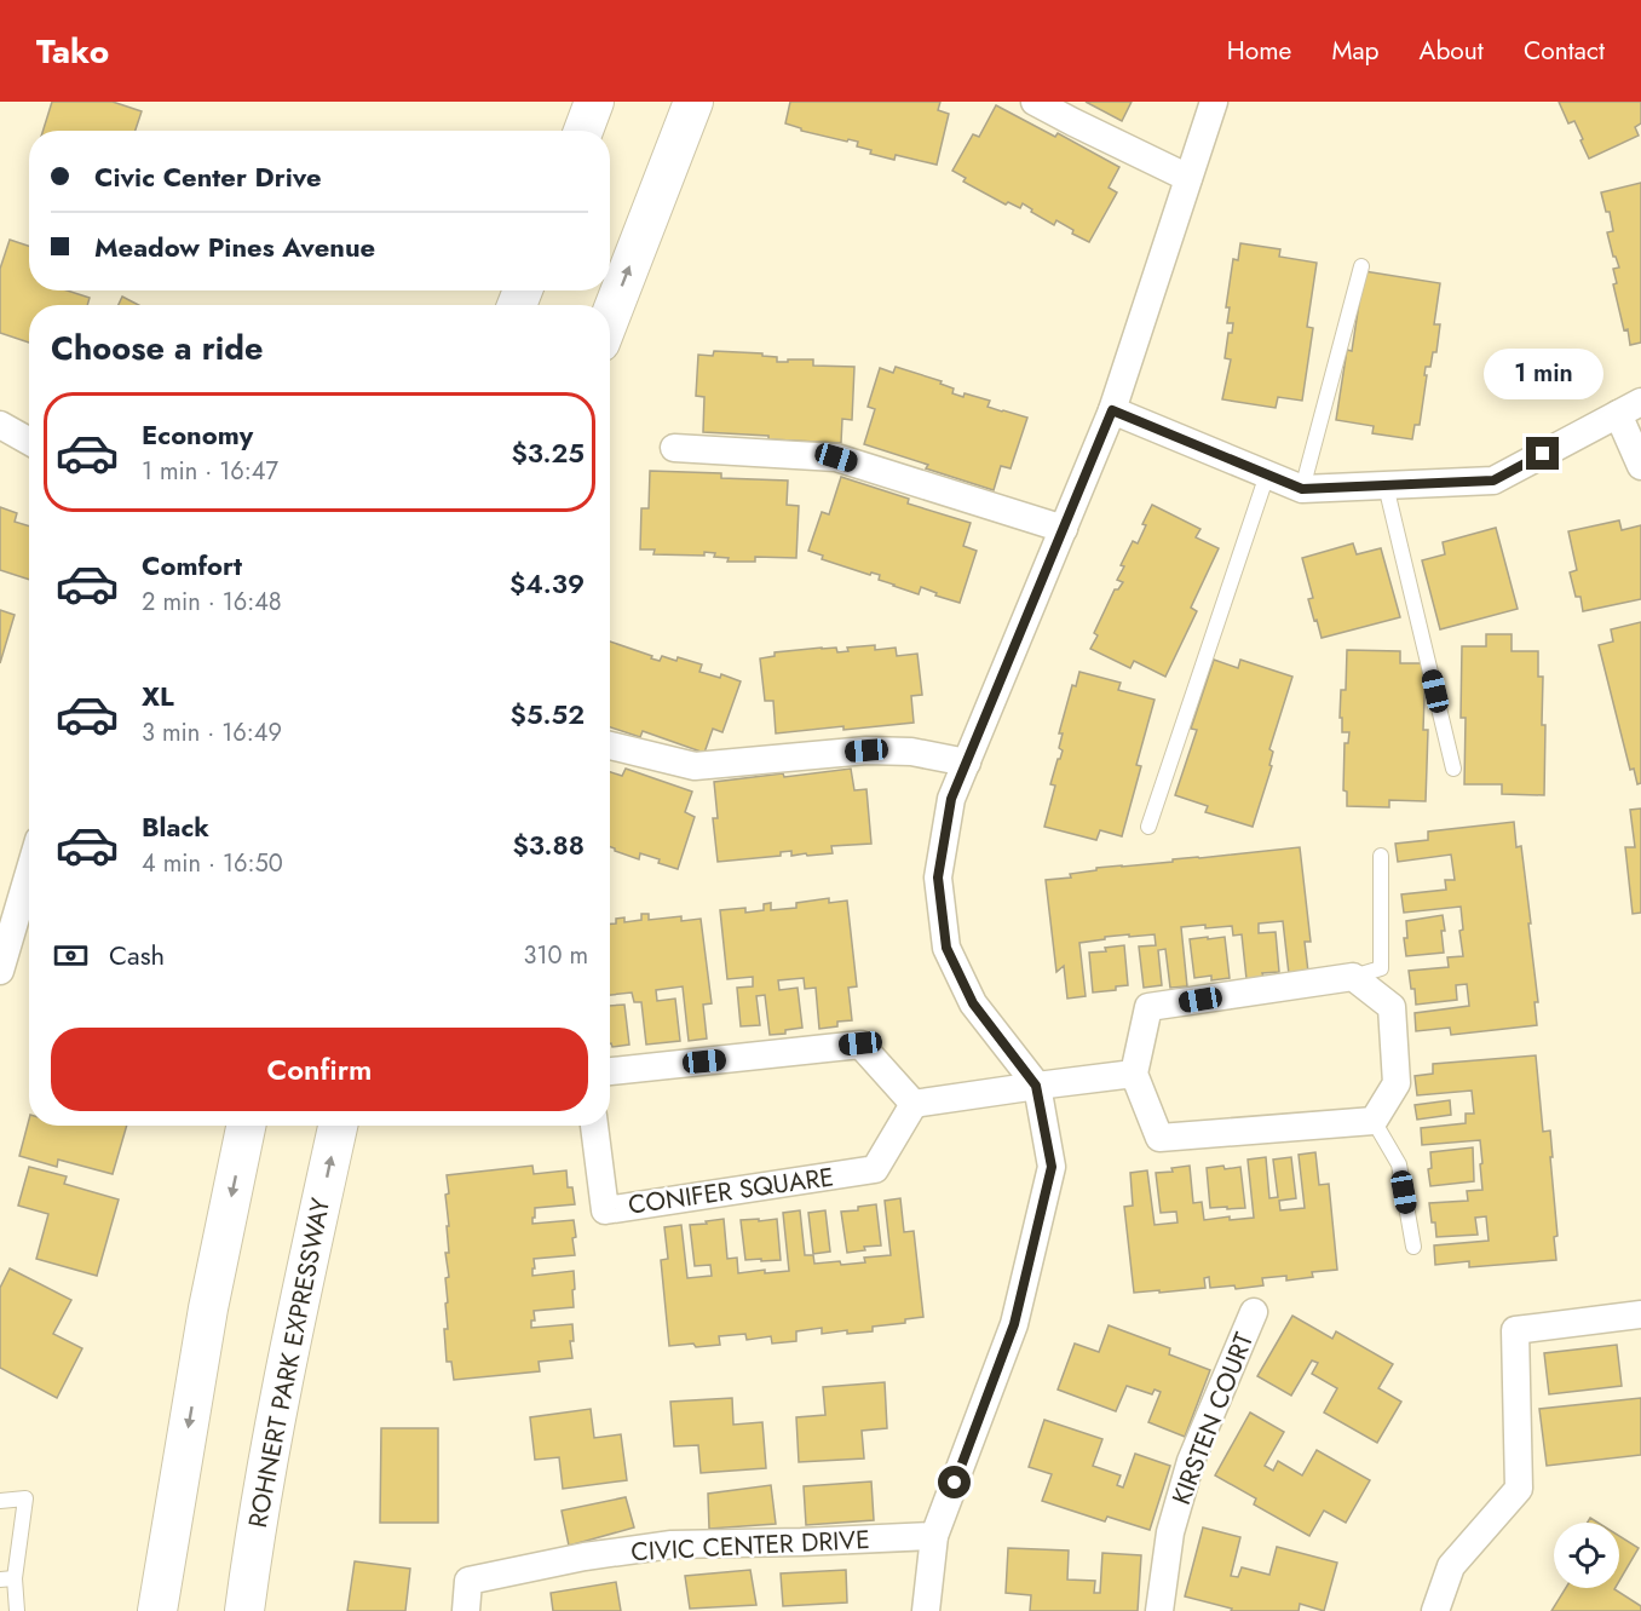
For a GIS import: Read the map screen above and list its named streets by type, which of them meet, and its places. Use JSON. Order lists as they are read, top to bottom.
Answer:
{
  "streets": {
    "main road": ["ROHNERT PARK EXPRESSWAY"],
    "street": ["CONIFER SQUARE", "KIRSTEN COURT", "CIVIC CENTER DRIVE"]
  },
  "page": {
    "header": "Tako",
    "nav": [
      "Home",
      "Map",
      "About",
      "Contact"
    ],
    "banner": ["Civic Center Drive", "Meadow Pines Avenue"],
    "heading": "Choose a ride",
    "bubble": "1 min",
    "list": [
      {
        "name": "Economy",
        "note": "1 min · 16:47",
        "value": "$3.25"
      },
      {
        "name": "Comfort",
        "note": "2 min · 16:48",
        "value": "$4.39"
      },
      {
        "name": "XL",
        "note": "3 min · 16:49",
        "value": "$5.52"
      },
      {
        "name": "Black",
        "note": "4 min · 16:50",
        "value": "$3.88"
      }
    ],
    "pay": ["Cash", "310 m"],
    "buttons": "Confirm"
  }
}
